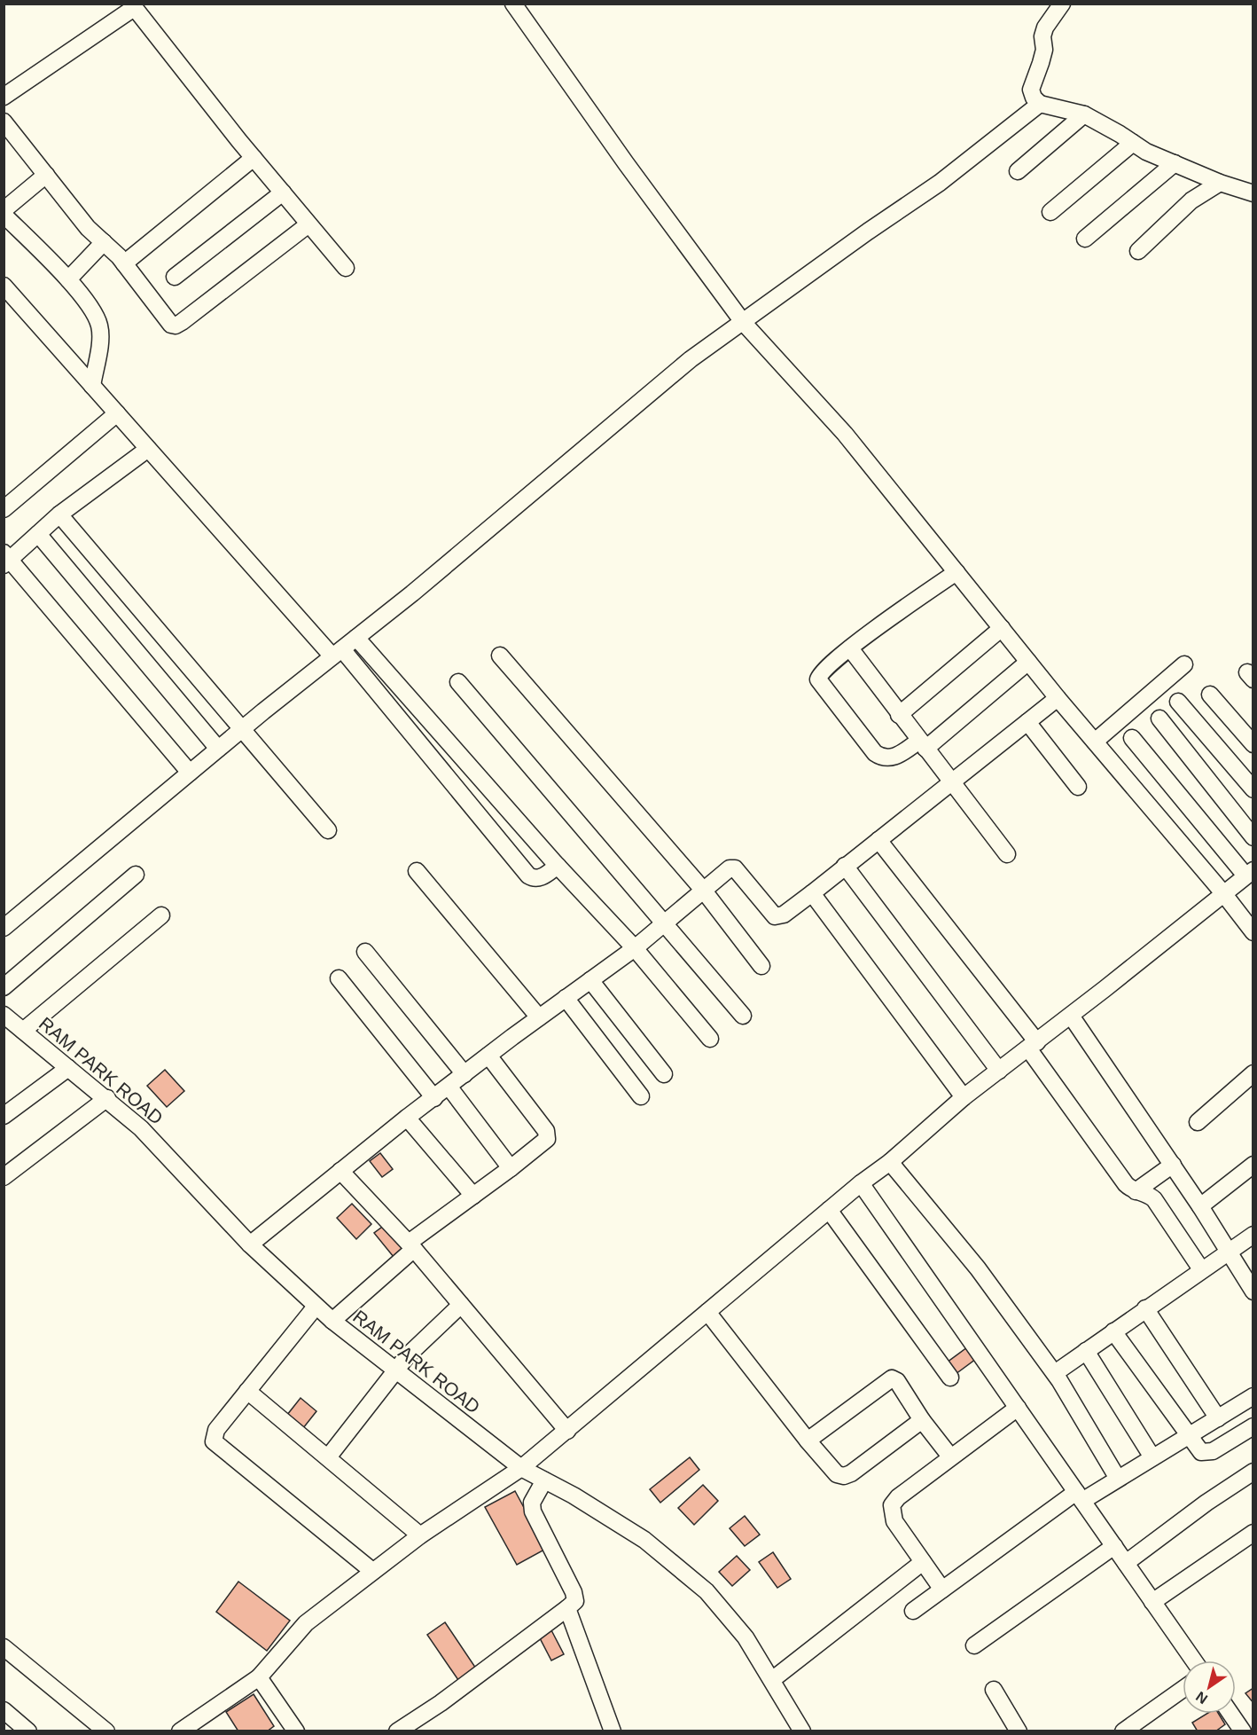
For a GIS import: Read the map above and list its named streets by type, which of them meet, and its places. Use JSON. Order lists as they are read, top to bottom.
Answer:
{
  "streets": {
    "street": ["RAM PARK ROAD"]
  },
  "north": "bottom left"
}
